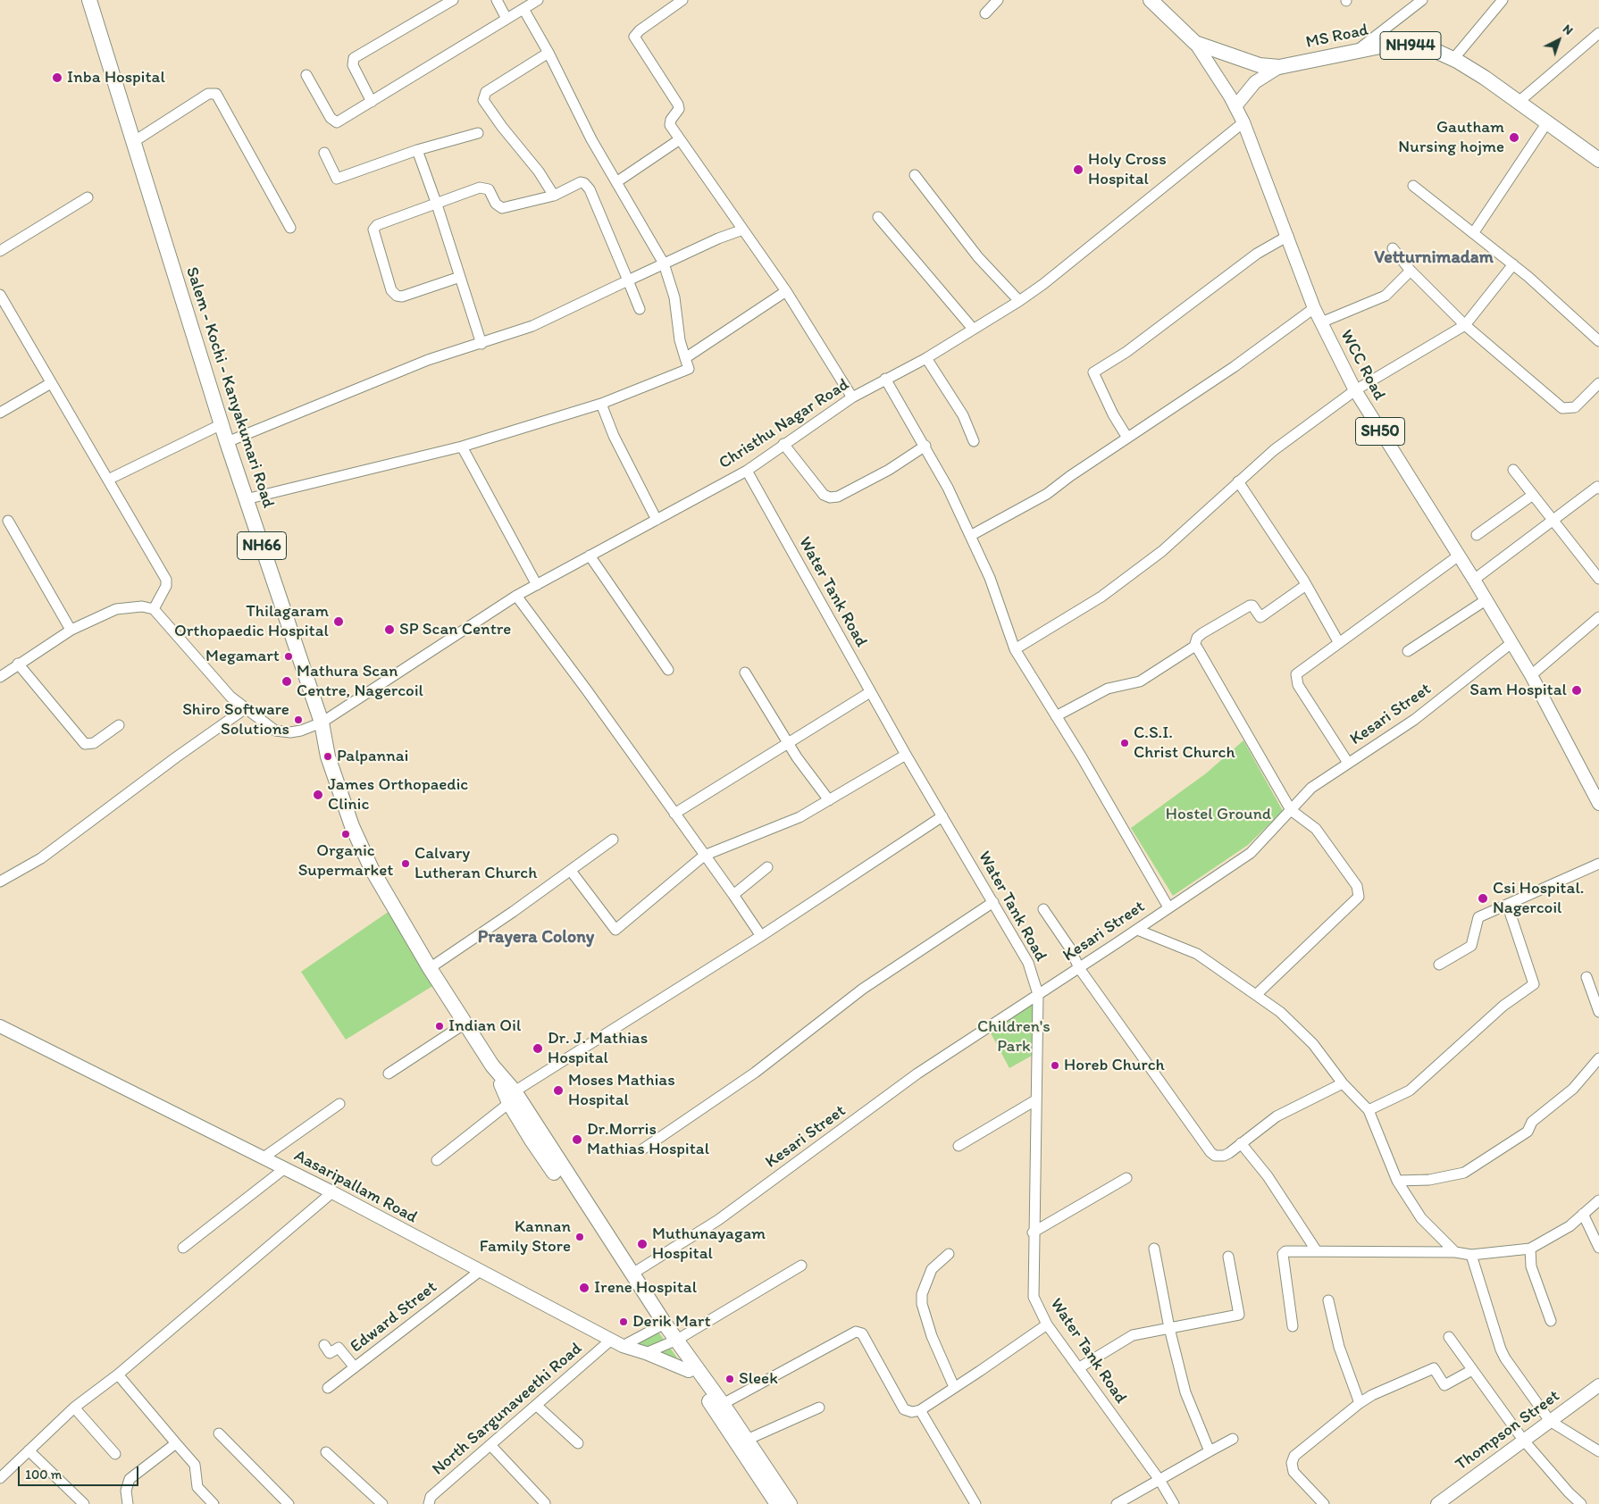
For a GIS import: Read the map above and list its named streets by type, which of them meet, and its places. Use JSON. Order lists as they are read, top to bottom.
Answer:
{
  "streets": {
    "highway": [
      "MS Road",
      "NH944",
      "Salem - Kochi - Kanyakumari Road",
      "NH66"
    ],
    "main road": [
      "WCC Road",
      "SH50",
      "Aasaripallam Road",
      "Thompson Street"
    ],
    "street": [
      "Christhu Nagar Road",
      "Water Tank Road",
      "Kesari Street",
      "Edward Street",
      "North Sargunaveethi Road"
    ]
  },
  "crossings": [
    ["MS Road", "WCC Road"],
    ["WCC Road", "Christhu Nagar Road"],
    ["WCC Road", "Kesari Street"],
    ["Salem - Kochi - Kanyakumari Road", "Christhu Nagar Road"],
    ["Salem - Kochi - Kanyakumari Road", "Kesari Street"],
    ["Salem - Kochi - Kanyakumari Road", "Aasaripallam Road"],
    ["Christhu Nagar Road", "Water Tank Road"],
    ["Water Tank Road", "Kesari Street"],
    ["Aasaripallam Road", "Edward Street"],
    ["Aasaripallam Road", "North Sargunaveethi Road"]
  ],
  "districts": ["Vetturnimadam", "Prayera Colony"],
  "parks": ["Hostel Ground", "Children's Park"],
  "places": [
    "Inba Hospital",
    "Gautham Nursing hojme",
    "Holy Cross Hospital",
    "Thilagaram Orthopaedic Hospital",
    "SP Scan Centre",
    "Megamart",
    "Mathura Scan Centre, Nagercoil",
    "Sam Hospital",
    "Shiro Software Solutions",
    "C.S.I. Christ Church",
    "Palpannai",
    "James Orthopaedic Clinic",
    "Organic Supermarket",
    "Calvary Lutheran Church",
    "Csi Hospital. Nagercoil",
    "Indian Oil",
    "Dr. J. Mathias Hospital",
    "Horeb Church",
    "Moses Mathias Hospital",
    "Dr.Morris Mathias Hospital",
    "Kannan Family Store",
    "Muthunayagam Hospital",
    "Irene Hospital",
    "Derik Mart",
    "Sleek"
  ],
  "scale_bar": "100 m",
  "north": "top right"
}
